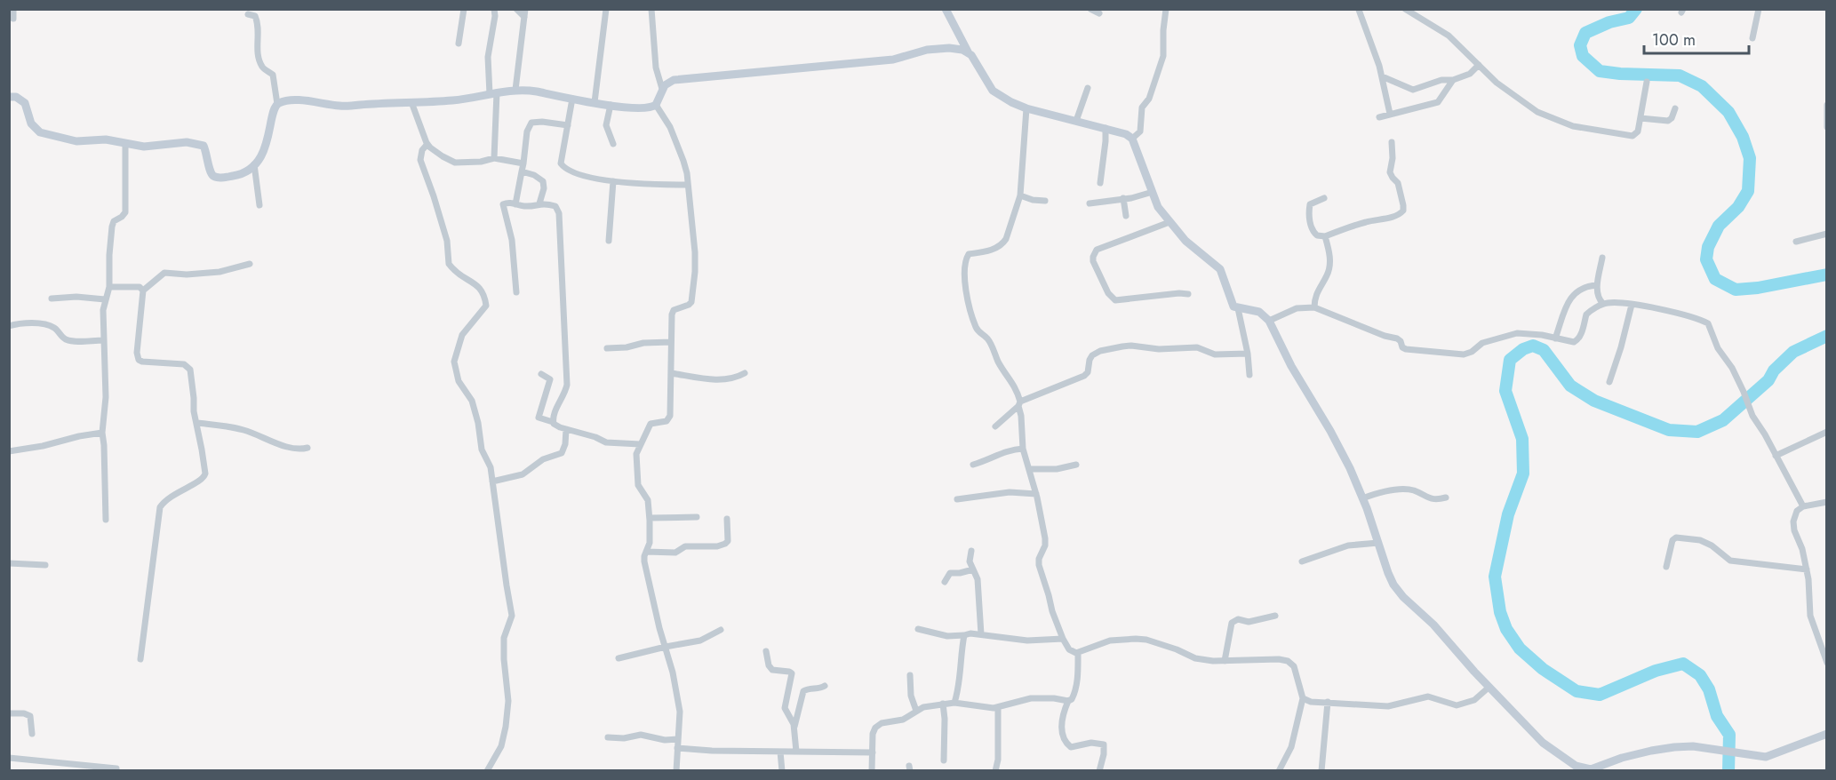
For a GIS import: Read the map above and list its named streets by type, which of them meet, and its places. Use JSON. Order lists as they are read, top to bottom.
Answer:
{
  "scale_bar": "100 m"
}
